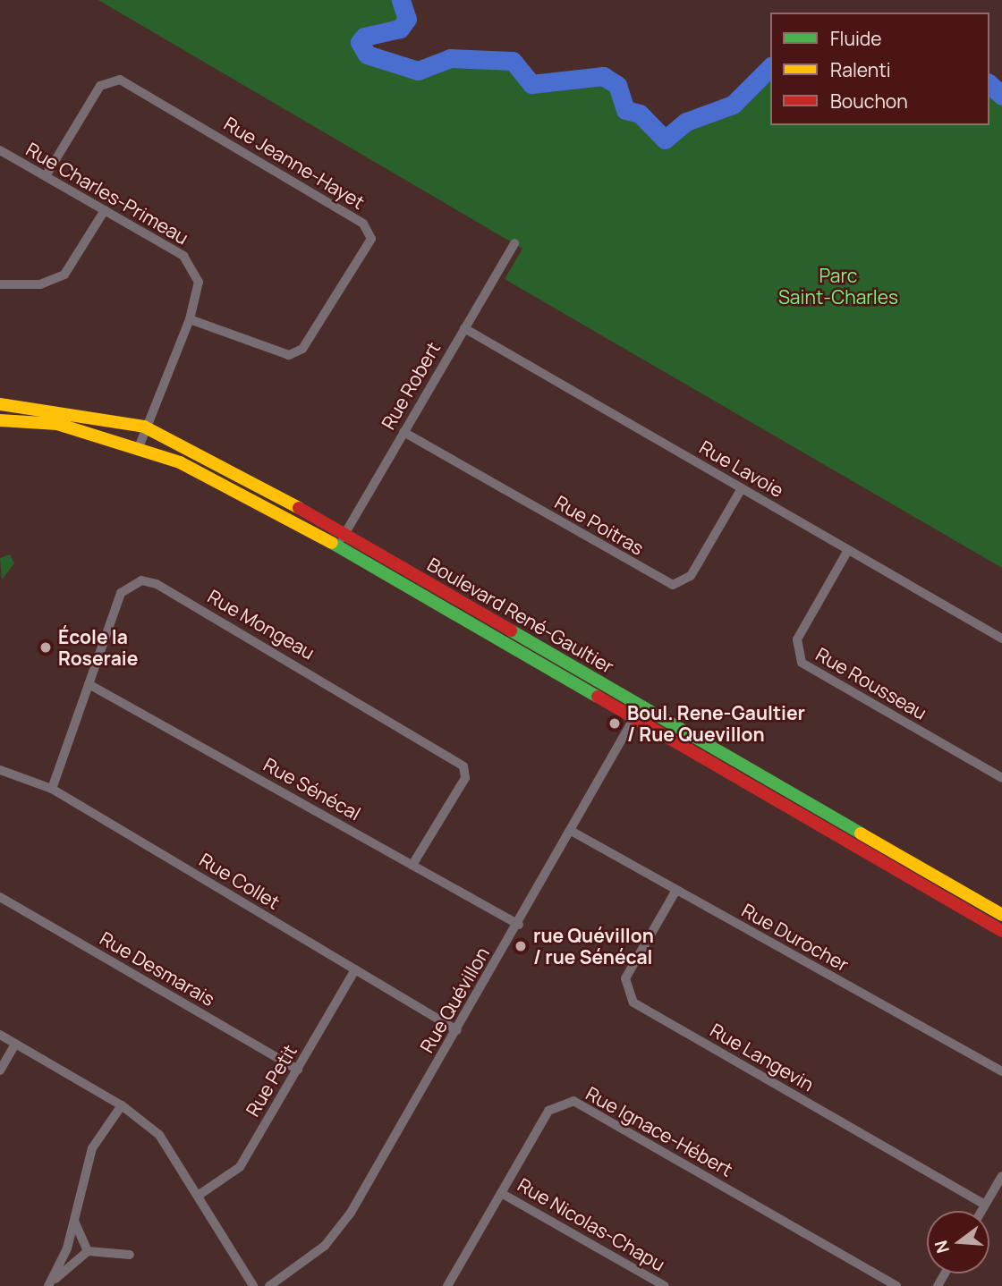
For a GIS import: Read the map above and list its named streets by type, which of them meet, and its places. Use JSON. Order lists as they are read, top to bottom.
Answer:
{
  "streets": {
    "street": [
      "Rue Jeanne-Hayet",
      "Rue Charles-Primeau",
      "Rue Robert",
      "Rue Lavoie",
      "Rue Poitras",
      "Boulevard René-Gaultier",
      "Rue Mongeau",
      "Rue Rousseau",
      "Rue Sénécal",
      "Rue Collet",
      "Rue Durocher",
      "Rue Desmarais",
      "Rue Quévillon",
      "Rue Langevin",
      "Rue Petit",
      "Rue Ignace-Hébert",
      "Rue Nicolas-Chapu"
    ]
  },
  "crossings": [
    ["Rue Jeanne-Hayet", "Rue Charles-Primeau"],
    ["Rue Charles-Primeau", "Boulevard René-Gaultier"],
    ["Rue Robert", "Rue Lavoie"],
    ["Rue Robert", "Rue Poitras"],
    ["Rue Robert", "Boulevard René-Gaultier"],
    ["Rue Lavoie", "Rue Poitras"],
    ["Rue Lavoie", "Rue Rousseau"],
    ["Boulevard René-Gaultier", "Rue Quévillon"],
    ["Rue Mongeau", "Rue Sénécal"],
    ["Rue Mongeau", "Rue Collet"],
    ["Rue Sénécal", "Rue Quévillon"],
    ["Rue Collet", "Rue Quévillon"],
    ["Rue Collet", "Rue Petit"],
    ["Rue Durocher", "Rue Quévillon"],
    ["Rue Durocher", "Rue Langevin"],
    ["Rue Desmarais", "Rue Petit"],
    ["Rue Ignace-Hébert", "Rue Nicolas-Chapu"]
  ],
  "parks": ["Parc Saint-Charles"],
  "places": ["École la Roseraie", "Boul. Rene-Gaultier / Rue Quevillon", "rue Quévillon / rue Sénécal"],
  "legend": ["Fluide", "Ralenti", "Bouchon"],
  "north": "left"
}
